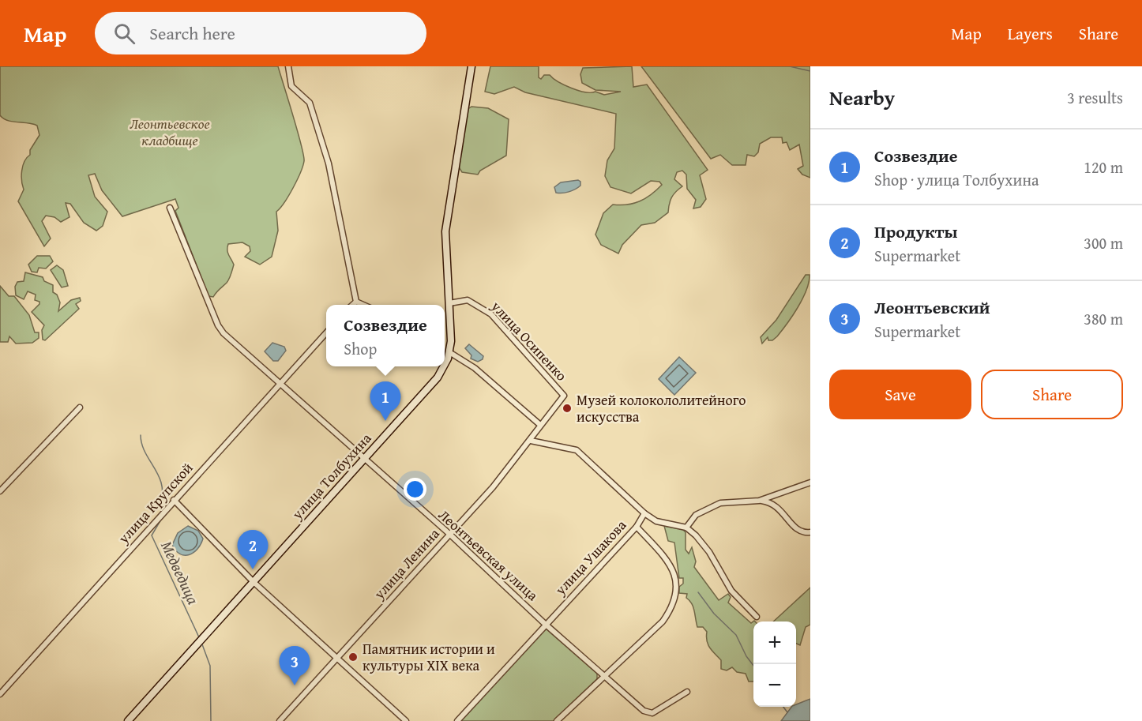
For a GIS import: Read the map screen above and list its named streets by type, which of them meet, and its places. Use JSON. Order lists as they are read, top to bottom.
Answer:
{
  "streets": {
    "main road": ["улица Толбухина"],
    "street": [
      "улица Осипенко",
      "улица Крупской",
      "Леонтьевская улица",
      "улица Ушакова",
      "улица Ленина"
    ]
  },
  "crossings": [
    ["улица Осипенко", "улица Толбухина"],
    ["улица Осипенко", "улица Ленина"],
    ["улица Толбухина", "Леонтьевская улица"],
    ["улица Крупской", "Леонтьевская улица"],
    ["Леонтьевская улица", "улица Ушакова"],
    ["Леонтьевская улица", "улица Ленина"]
  ],
  "water": ["Медведица"],
  "parks": ["Леонтьевское кладбище"],
  "places": ["Музей колокололитейного искусства", "Памятник истории и культуры XIX века"],
  "page": {
    "header": "Map",
    "search": "Search here",
    "nav": ["Map", "Layers", "Share"],
    "heading": ["Nearby", "3 results"],
    "list": [
      {
        "mark": "1",
        "name": "Созвездие",
        "note": "Shop · улица Толбухина",
        "value": "120 m"
      },
      {
        "mark": "2",
        "name": "Продукты",
        "note": "Supermarket",
        "value": "300 m"
      },
      {
        "mark": "3",
        "name": "Леонтьевский",
        "note": "Supermarket",
        "value": "380 m"
      }
    ],
    "popup": ["Созвездие", "Shop"],
    "buttons": ["Save", "Share"],
    "pins": ["1", "2", "3"],
    "map_buttons": ["+", "−"]
  }
}
